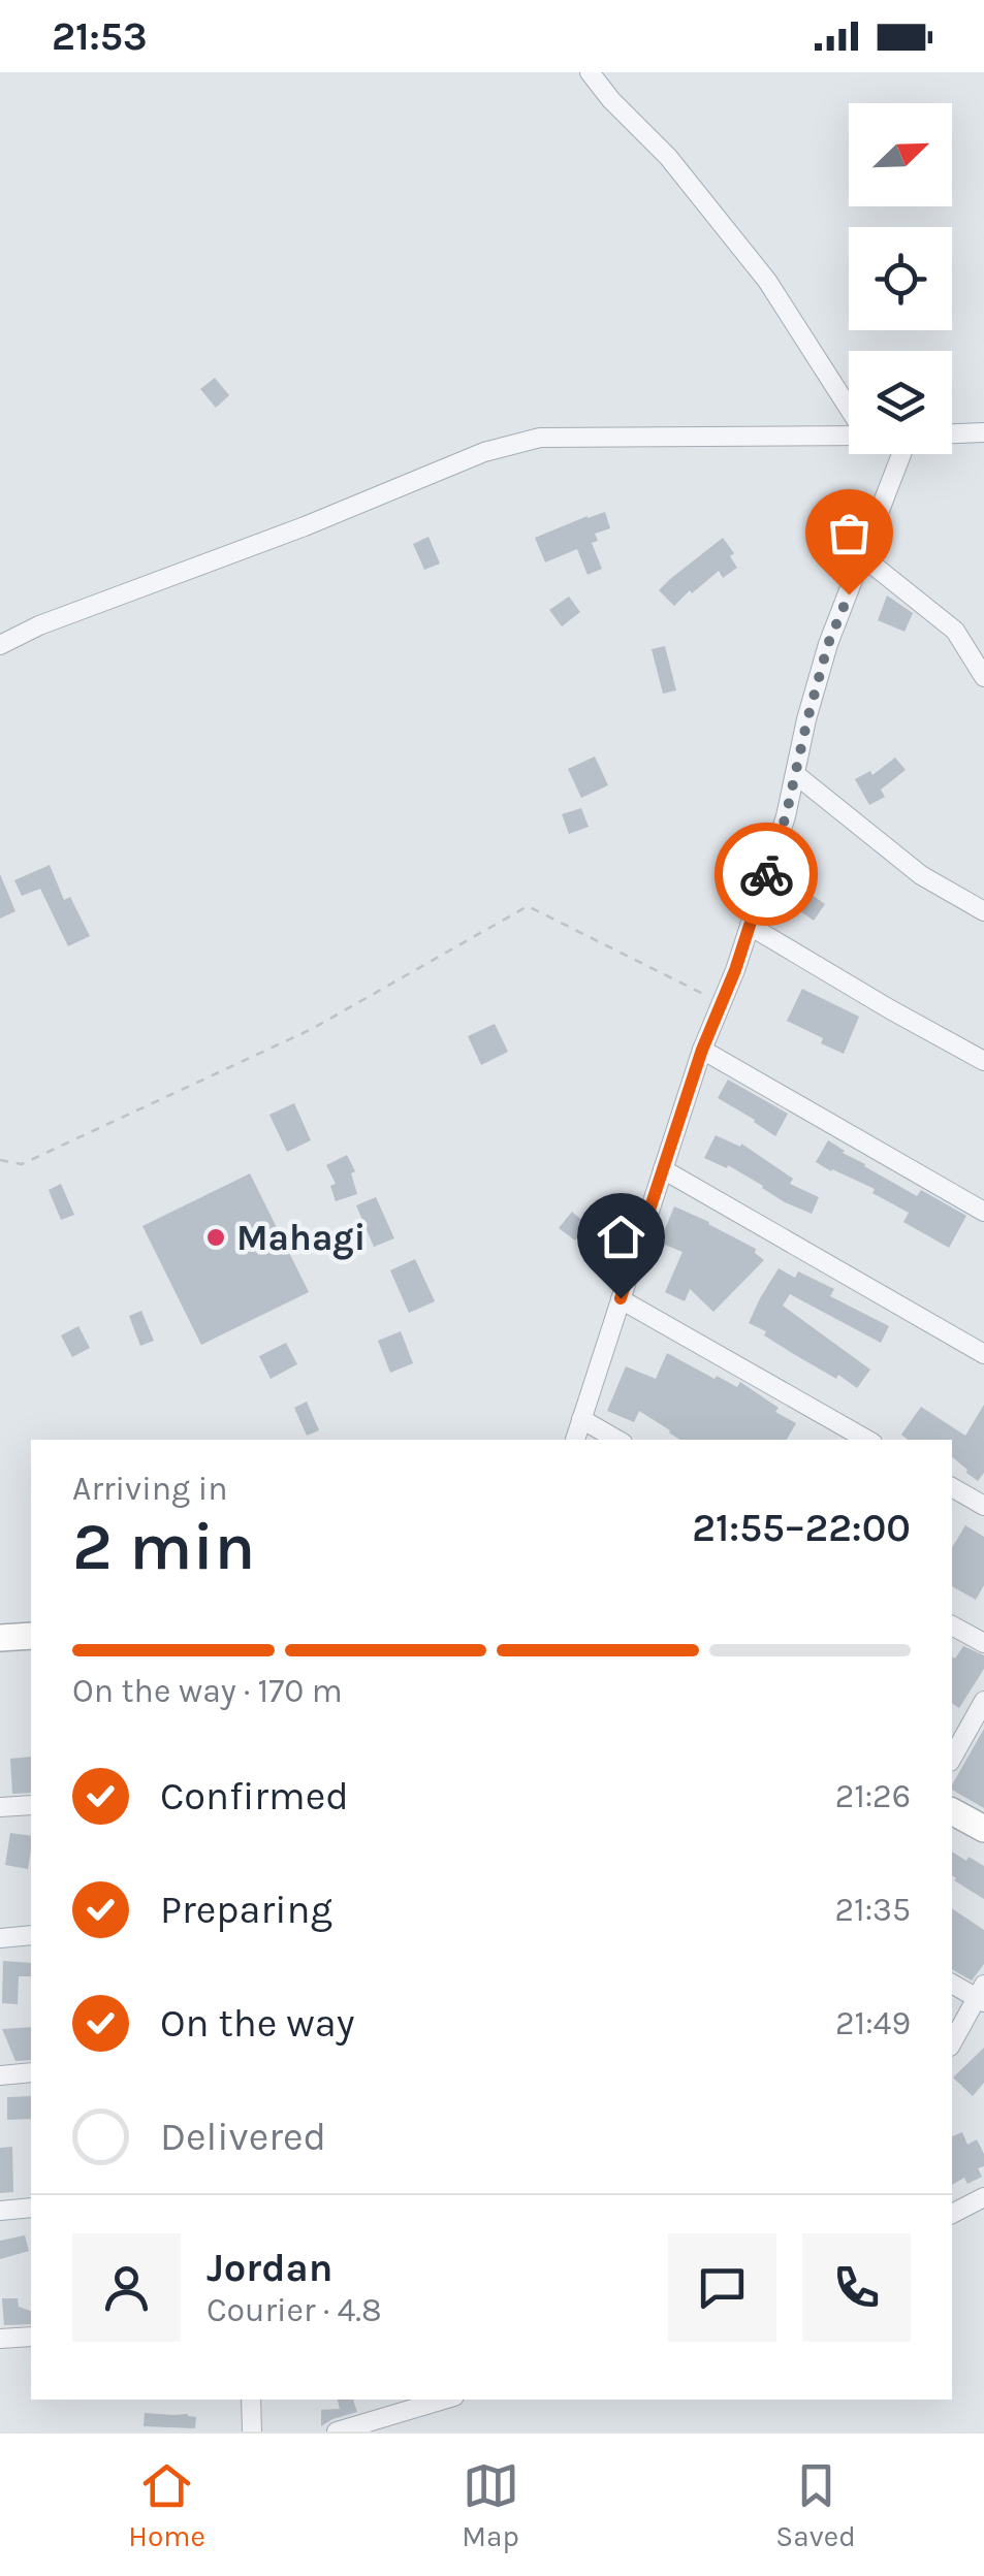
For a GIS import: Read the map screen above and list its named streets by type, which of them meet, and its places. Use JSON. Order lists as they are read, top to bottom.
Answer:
{
  "places": ["Mahagi"],
  "north": "top right",
  "page": {
    "status": "21:53",
    "heading": ["2 min", "Arriving in", "21:55–22:00"],
    "panel": ["Jordan", "Courier · 4.8"],
    "bar": "On the way · 170 m",
    "list": [
      ["Confirmed", "21:26"],
      ["Preparing", "21:35"],
      ["On the way", "21:49"],
      "Delivered"
    ],
    "tabs": ["Home", "Map", "Saved"]
  }
}
